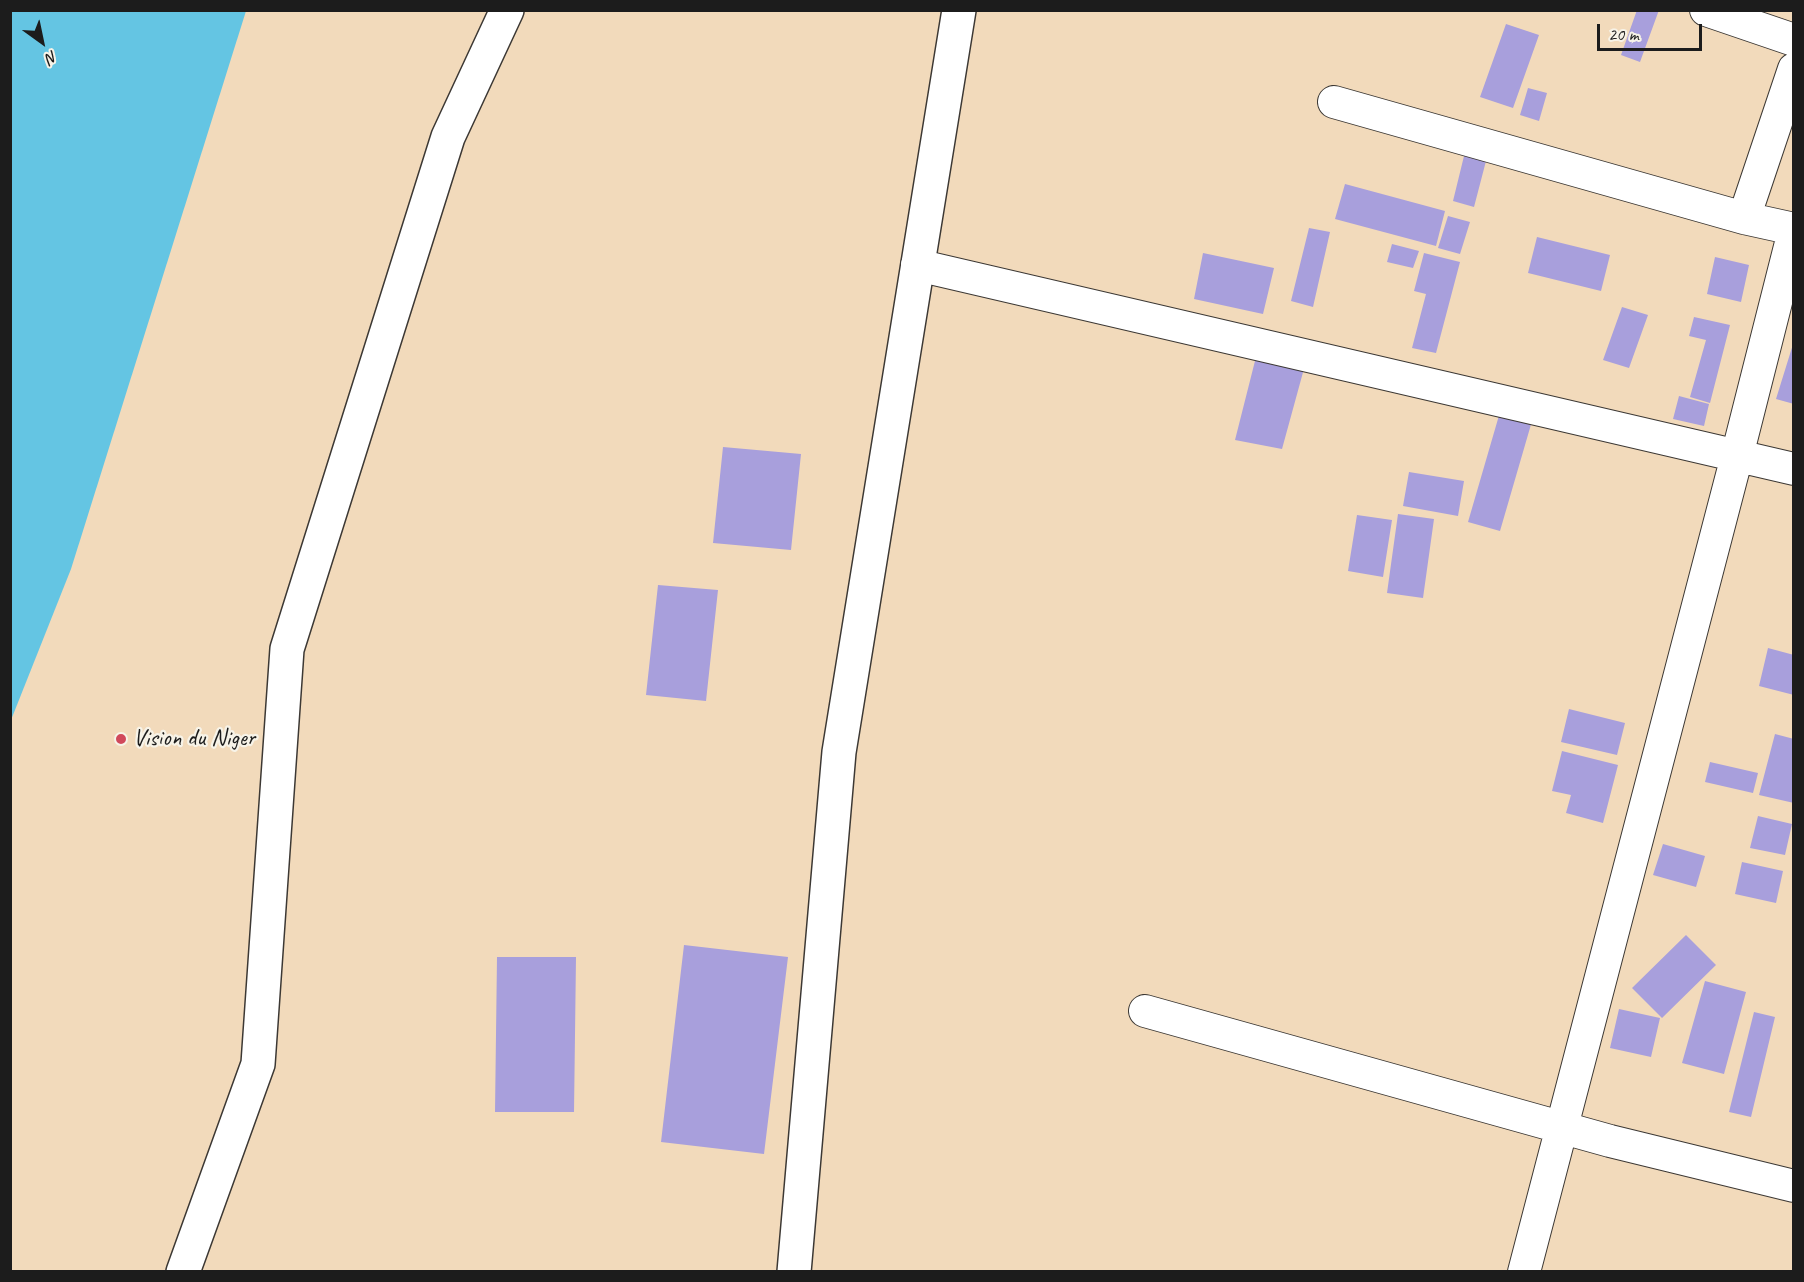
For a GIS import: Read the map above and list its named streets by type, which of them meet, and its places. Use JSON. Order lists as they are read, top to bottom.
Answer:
{
  "places": ["Vision du Niger"],
  "scale_bar": "20 m",
  "north": "bottom right"
}
